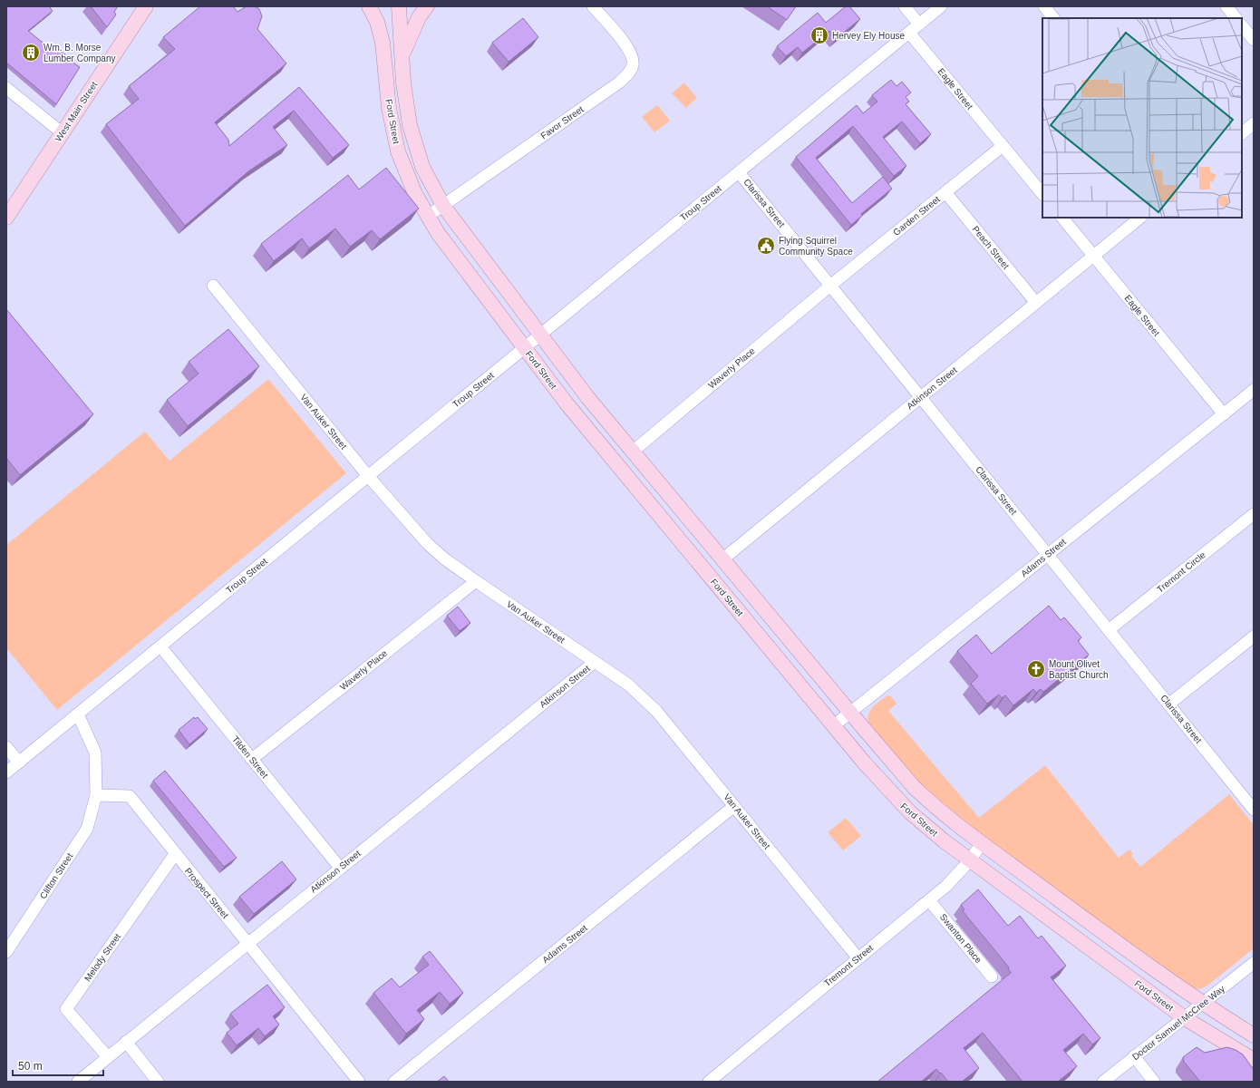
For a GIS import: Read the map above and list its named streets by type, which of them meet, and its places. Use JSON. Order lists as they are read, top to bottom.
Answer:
{
  "streets": {
    "main road": ["West Main Street", "Ford Street"],
    "street": [
      "Eagle Street",
      "Favor Street",
      "Troup Street",
      "Clarissa Street",
      "Garden Street",
      "Peach Street",
      "Waverly Place",
      "Atkinson Street",
      "Van Auker Street",
      "Adams Street",
      "Tremont Circle",
      "Tilden Street",
      "Clifton Street",
      "Prospect Street",
      "Swanton Place",
      "Melody Street",
      "Tremont Street",
      "Doctor Samuel McCree Way"
    ]
  },
  "crossings": [
    ["Eagle Street", "Troup Street"],
    ["Eagle Street", "Garden Street"],
    ["Eagle Street", "Atkinson Street"],
    ["Eagle Street", "Adams Street"],
    ["Ford Street", "Favor Street"],
    ["Ford Street", "Troup Street"],
    ["Ford Street", "Waverly Place"],
    ["Ford Street", "Atkinson Street"],
    ["Ford Street", "Adams Street"],
    ["Ford Street", "Tremont Street"],
    ["Ford Street", "Doctor Samuel McCree Way"],
    ["Troup Street", "Clarissa Street"],
    ["Troup Street", "Van Auker Street"],
    ["Troup Street", "Tilden Street"],
    ["Clarissa Street", "Garden Street"],
    ["Clarissa Street", "Waverly Place"],
    ["Clarissa Street", "Atkinson Street"],
    ["Clarissa Street", "Adams Street"],
    ["Clarissa Street", "Tremont Circle"],
    ["Garden Street", "Peach Street"],
    ["Garden Street", "Waverly Place"],
    ["Peach Street", "Atkinson Street"],
    ["Waverly Place", "Van Auker Street"],
    ["Waverly Place", "Tilden Street"],
    ["Atkinson Street", "Van Auker Street"],
    ["Atkinson Street", "Tilden Street"],
    ["Atkinson Street", "Prospect Street"],
    ["Atkinson Street", "Melody Street"],
    ["Van Auker Street", "Adams Street"],
    ["Van Auker Street", "Tremont Street"],
    ["Clifton Street", "Prospect Street"],
    ["Prospect Street", "Melody Street"],
    ["Swanton Place", "Tremont Street"]
  ],
  "places": {
    "building": ["Hervey Ely House", "Wm. B. Morse Lumber Company"],
    "public building": ["Flying Squirrel Community Space"],
    "church": ["Mount Olivet Baptist Church"]
  },
  "scale_bar": "50 m"
}
